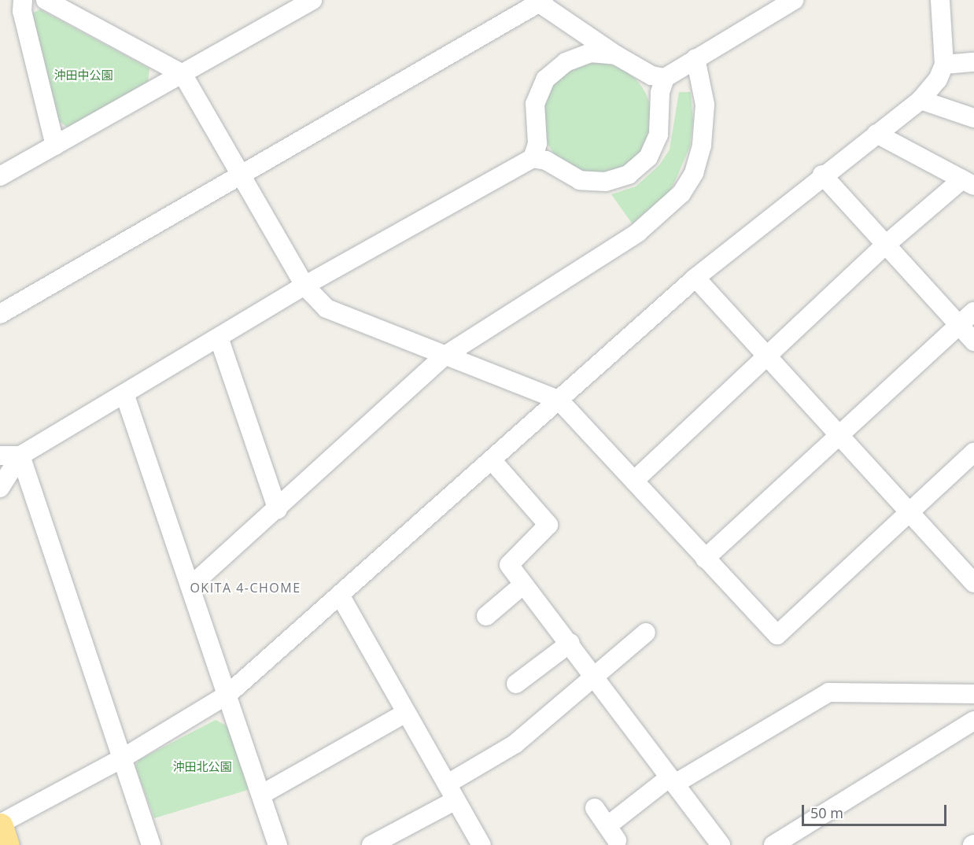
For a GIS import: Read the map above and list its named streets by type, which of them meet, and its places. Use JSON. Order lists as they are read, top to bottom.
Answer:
{
  "districts": ["OKITA 4-CHOME"],
  "parks": ["沖田中公園", "沖田北公園"],
  "scale_bar": "50 m"
}
